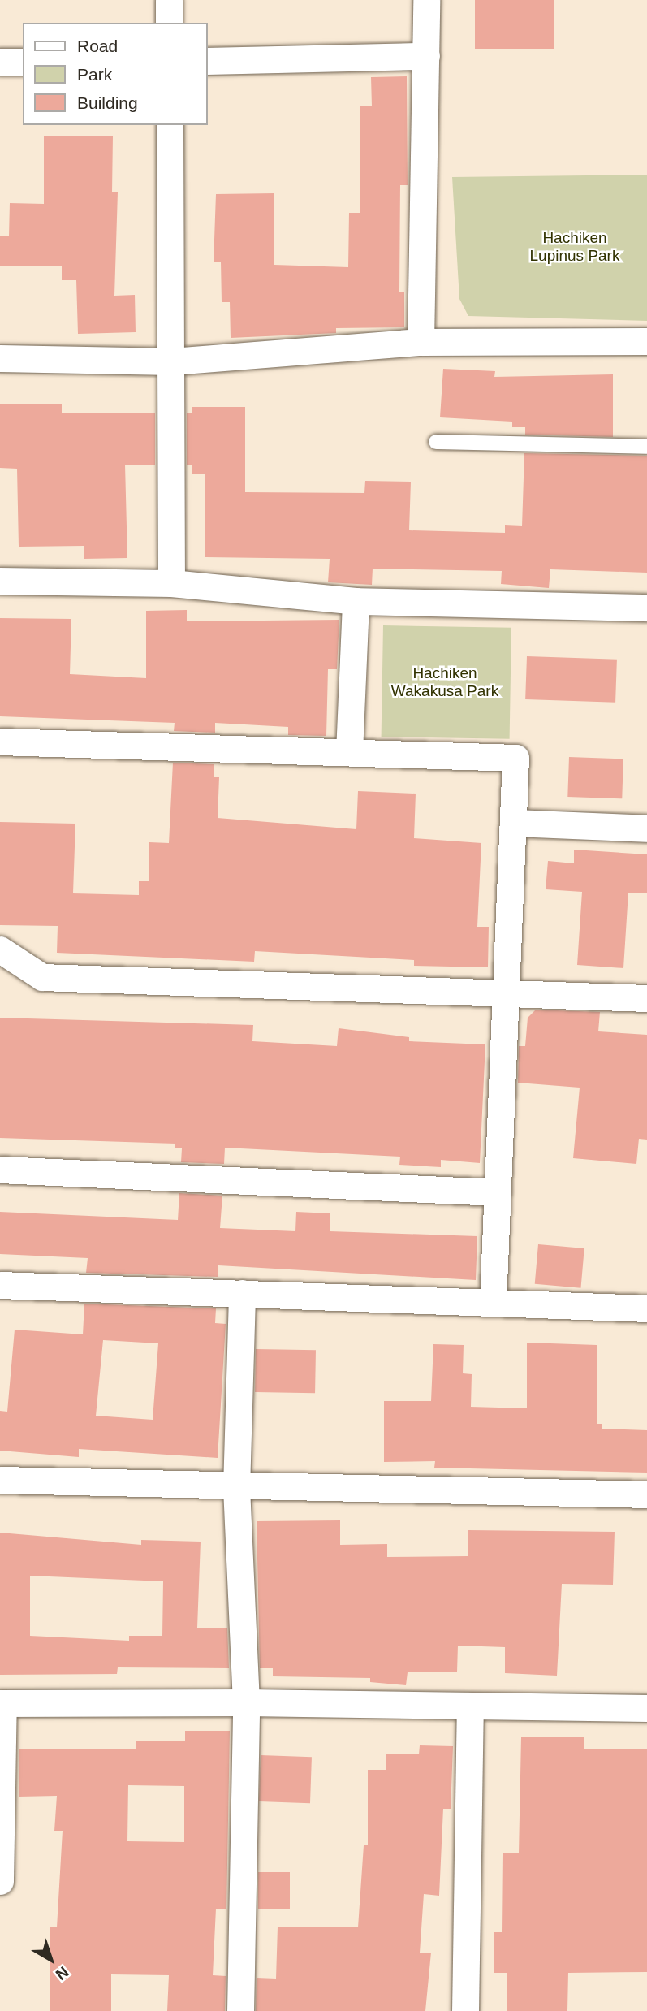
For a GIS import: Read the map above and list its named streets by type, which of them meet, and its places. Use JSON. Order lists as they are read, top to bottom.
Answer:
{
  "parks": ["Hachiken Lupinus Park", "Hachiken Wakakusa Park"],
  "legend": ["Road", "Park", "Building"],
  "north": "bottom right"
}
